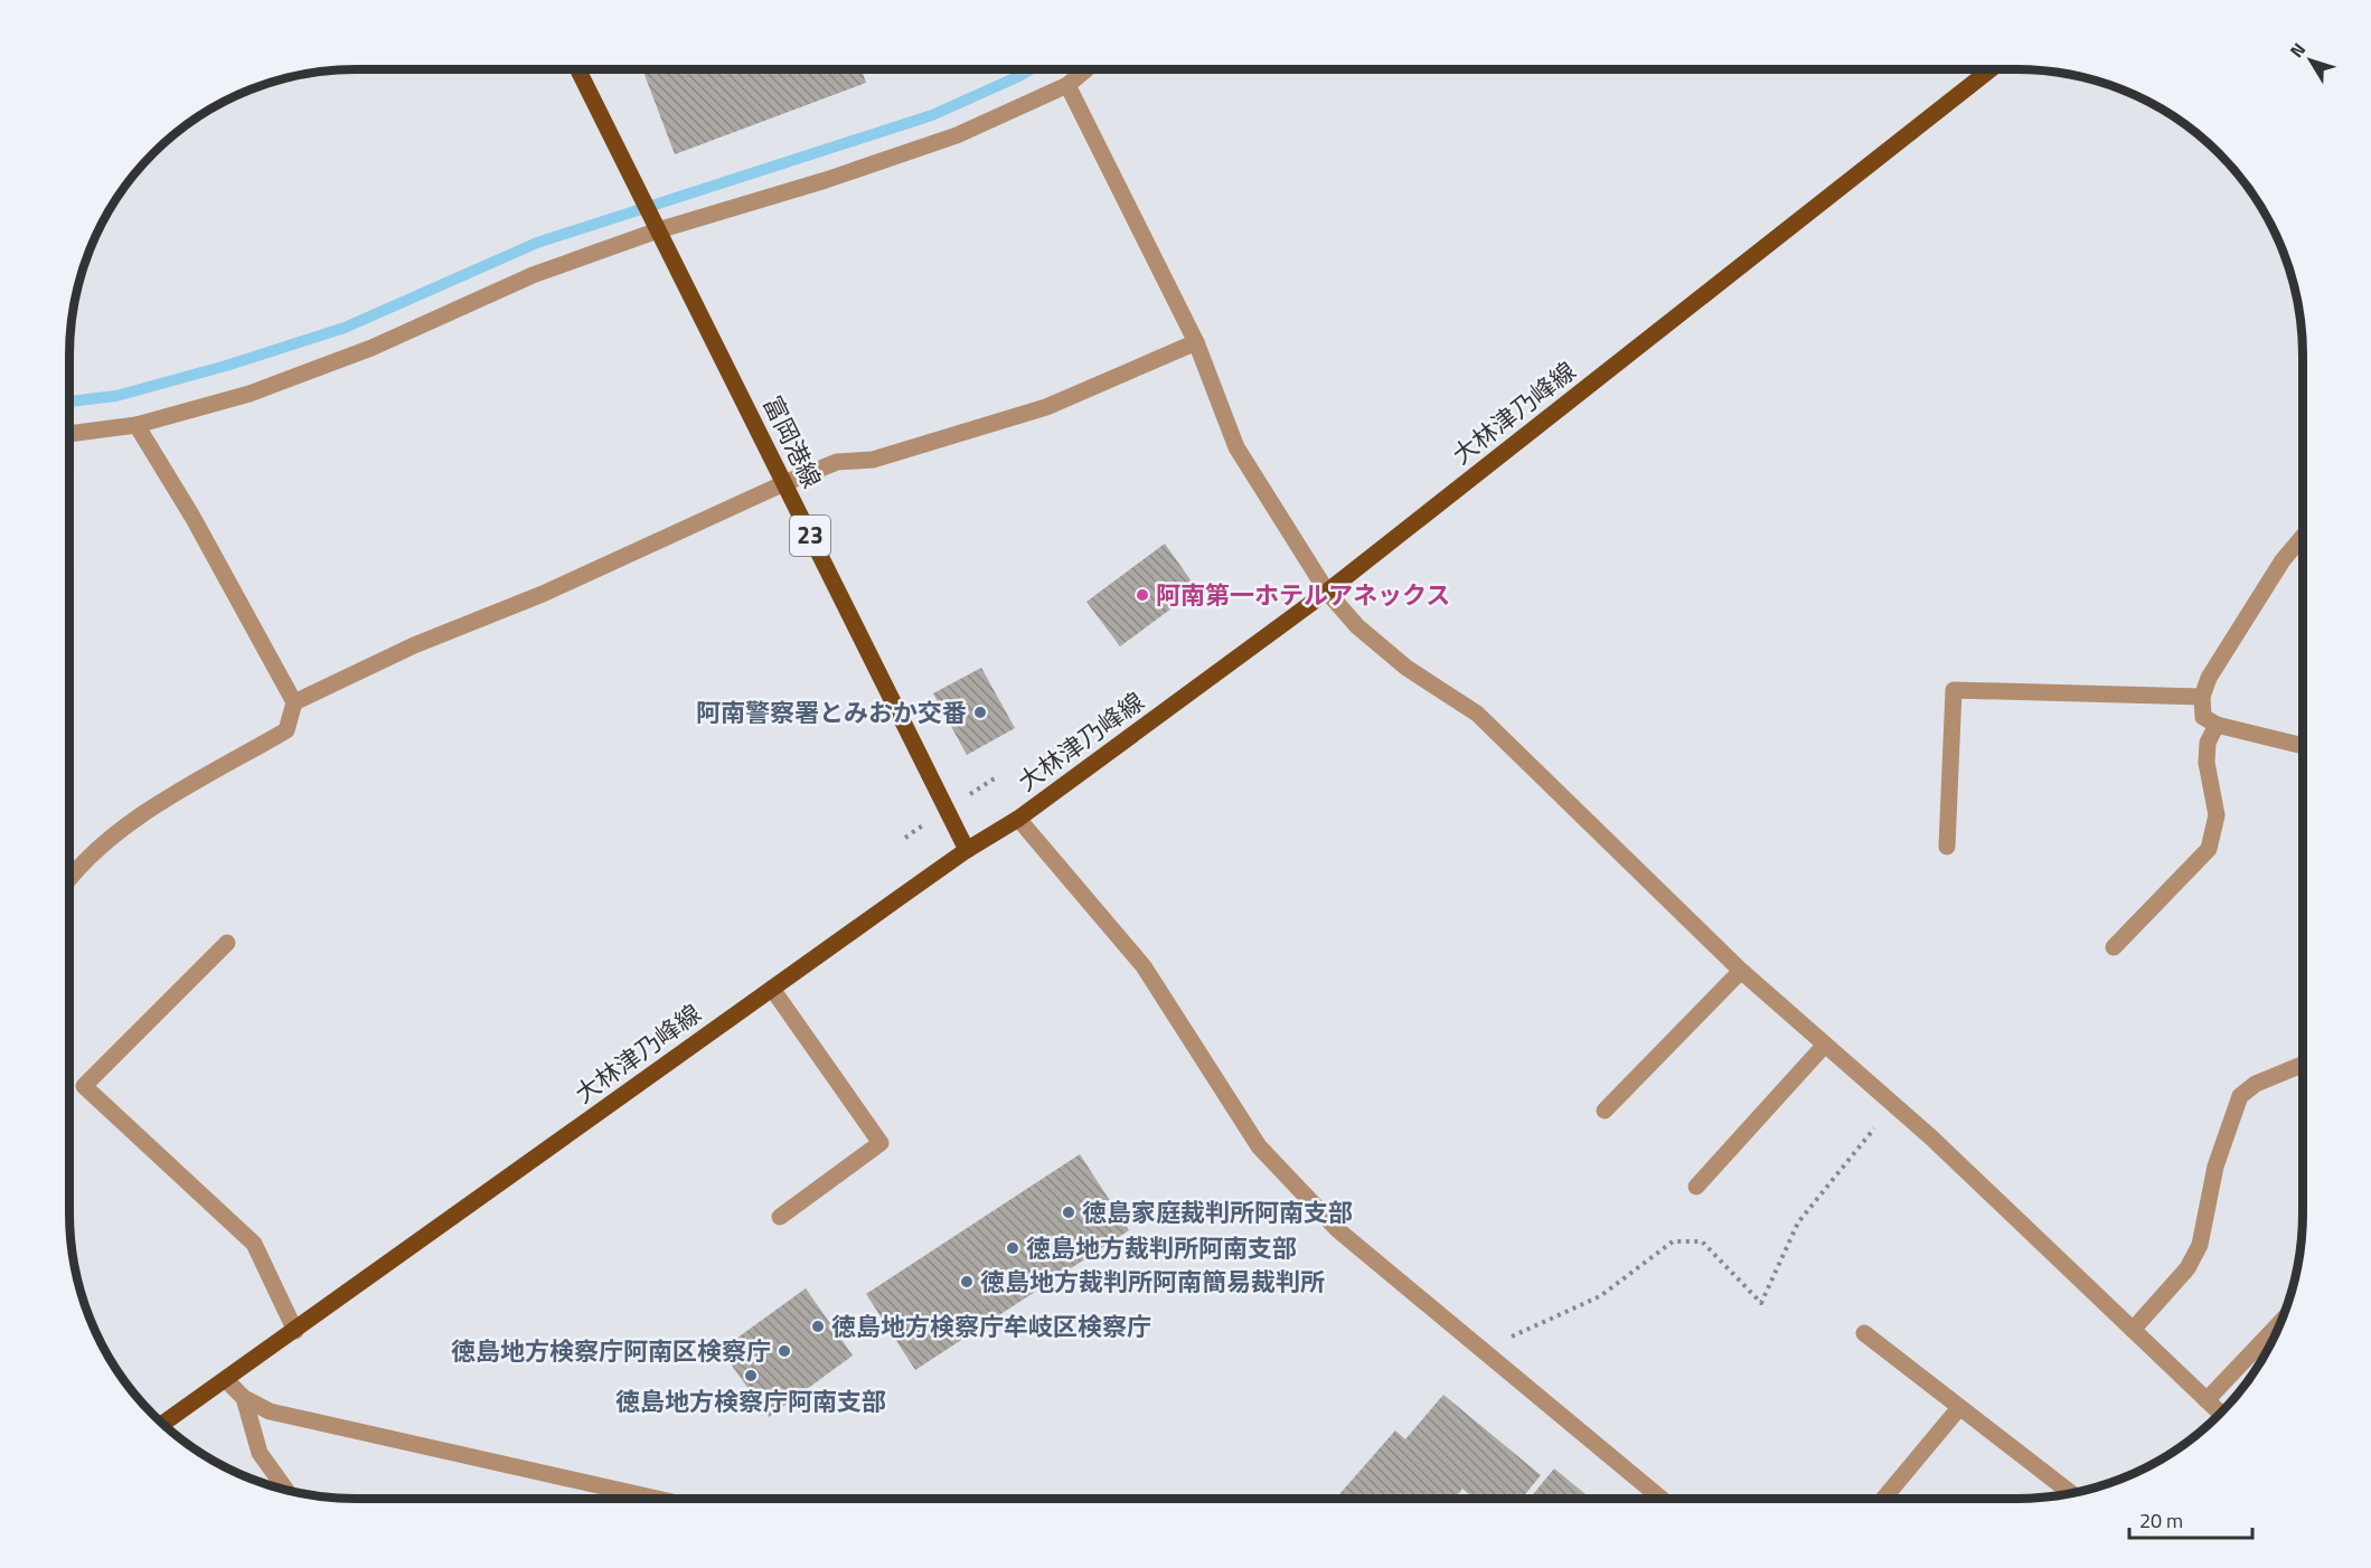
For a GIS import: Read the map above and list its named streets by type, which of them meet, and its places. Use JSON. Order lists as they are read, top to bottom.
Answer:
{
  "streets": {
    "main road": ["大林津乃峰線", "富岡港線", "23"]
  },
  "crossings": [
    ["大林津乃峰線", "富岡港線"]
  ],
  "places": [
    "阿南第一ホテルアネックス",
    "阿南警察署とみおか交番",
    "徳島家庭裁判所阿南支部",
    "徳島地方裁判所阿南支部",
    "徳島地方裁判所阿南簡易裁判所",
    "徳島地方検察庁牟岐区検察庁",
    "徳島地方検察庁阿南区検察庁",
    "徳島地方検察庁阿南支部"
  ],
  "scale_bar": "20 m",
  "north": "top left"
}
